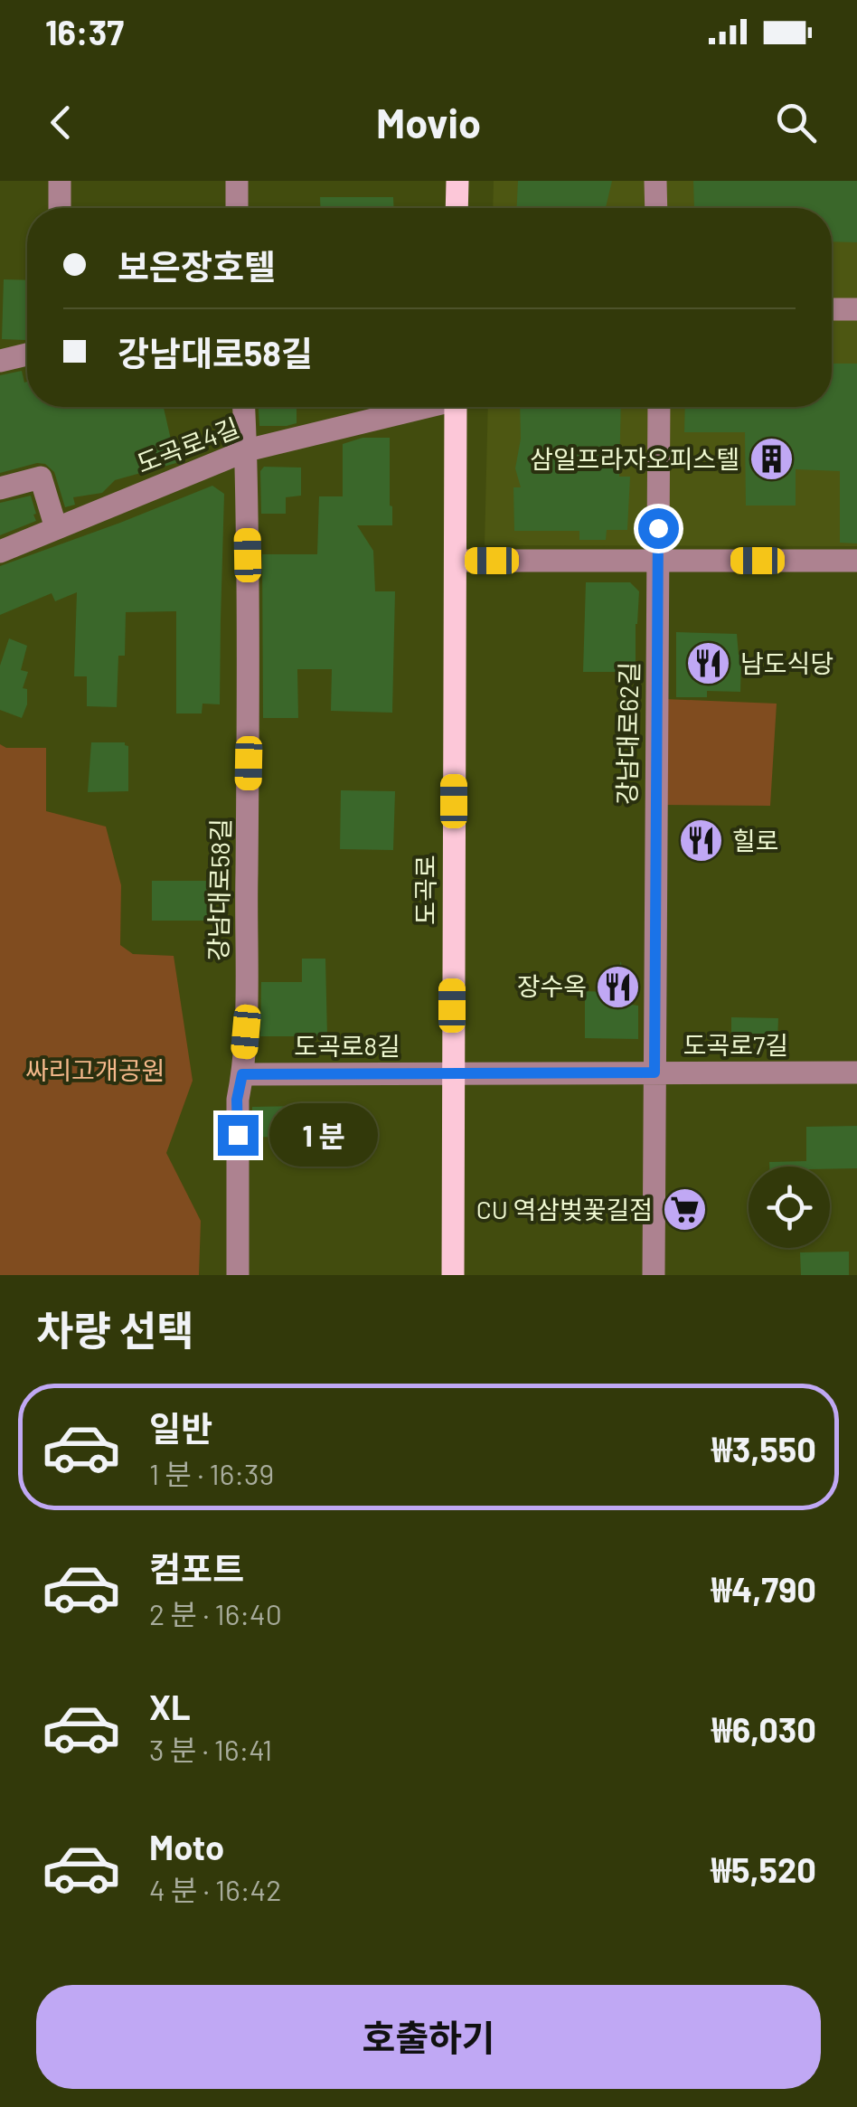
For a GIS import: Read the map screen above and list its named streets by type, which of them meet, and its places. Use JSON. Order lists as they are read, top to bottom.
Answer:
{
  "streets": {
    "main road": ["도곡로"],
    "street": [
      "도곡로4길",
      "강남대로62길",
      "강남대로58길",
      "도곡로7길",
      "도곡로8길"
    ]
  },
  "crossings": [
    ["도곡로4길", "강남대로58길"],
    ["강남대로62길", "도곡로7길"],
    ["강남대로58길", "도곡로8길"],
    ["도곡로", "도곡로7길"],
    ["도곡로", "도곡로8길"],
    ["도곡로7길", "도곡로8길"]
  ],
  "parks": ["싸리고개공원"],
  "places": {
    "building": ["삼일프라자오피스텔"],
    "restaurant": ["남도식당", "힐로", "장수옥"],
    "supermarket": ["CU 역삼벚꽃길점"]
  },
  "page": {
    "status": "16:37",
    "header": "Movio",
    "banner": ["보은장호텔", "강남대로58길"],
    "bubble": "1 분",
    "heading": "차량 선택",
    "list": [
      {
        "name": "일반",
        "note": "1 분 · 16:39",
        "value": "₩3,550"
      },
      {
        "name": "컴포트",
        "note": "2 분 · 16:40",
        "value": "₩4,790"
      },
      {
        "name": "XL",
        "note": "3 분 · 16:41",
        "value": "₩6,030"
      },
      {
        "name": "Moto",
        "note": "4 분 · 16:42",
        "value": "₩5,520"
      }
    ],
    "buttons": "호출하기"
  }
}
